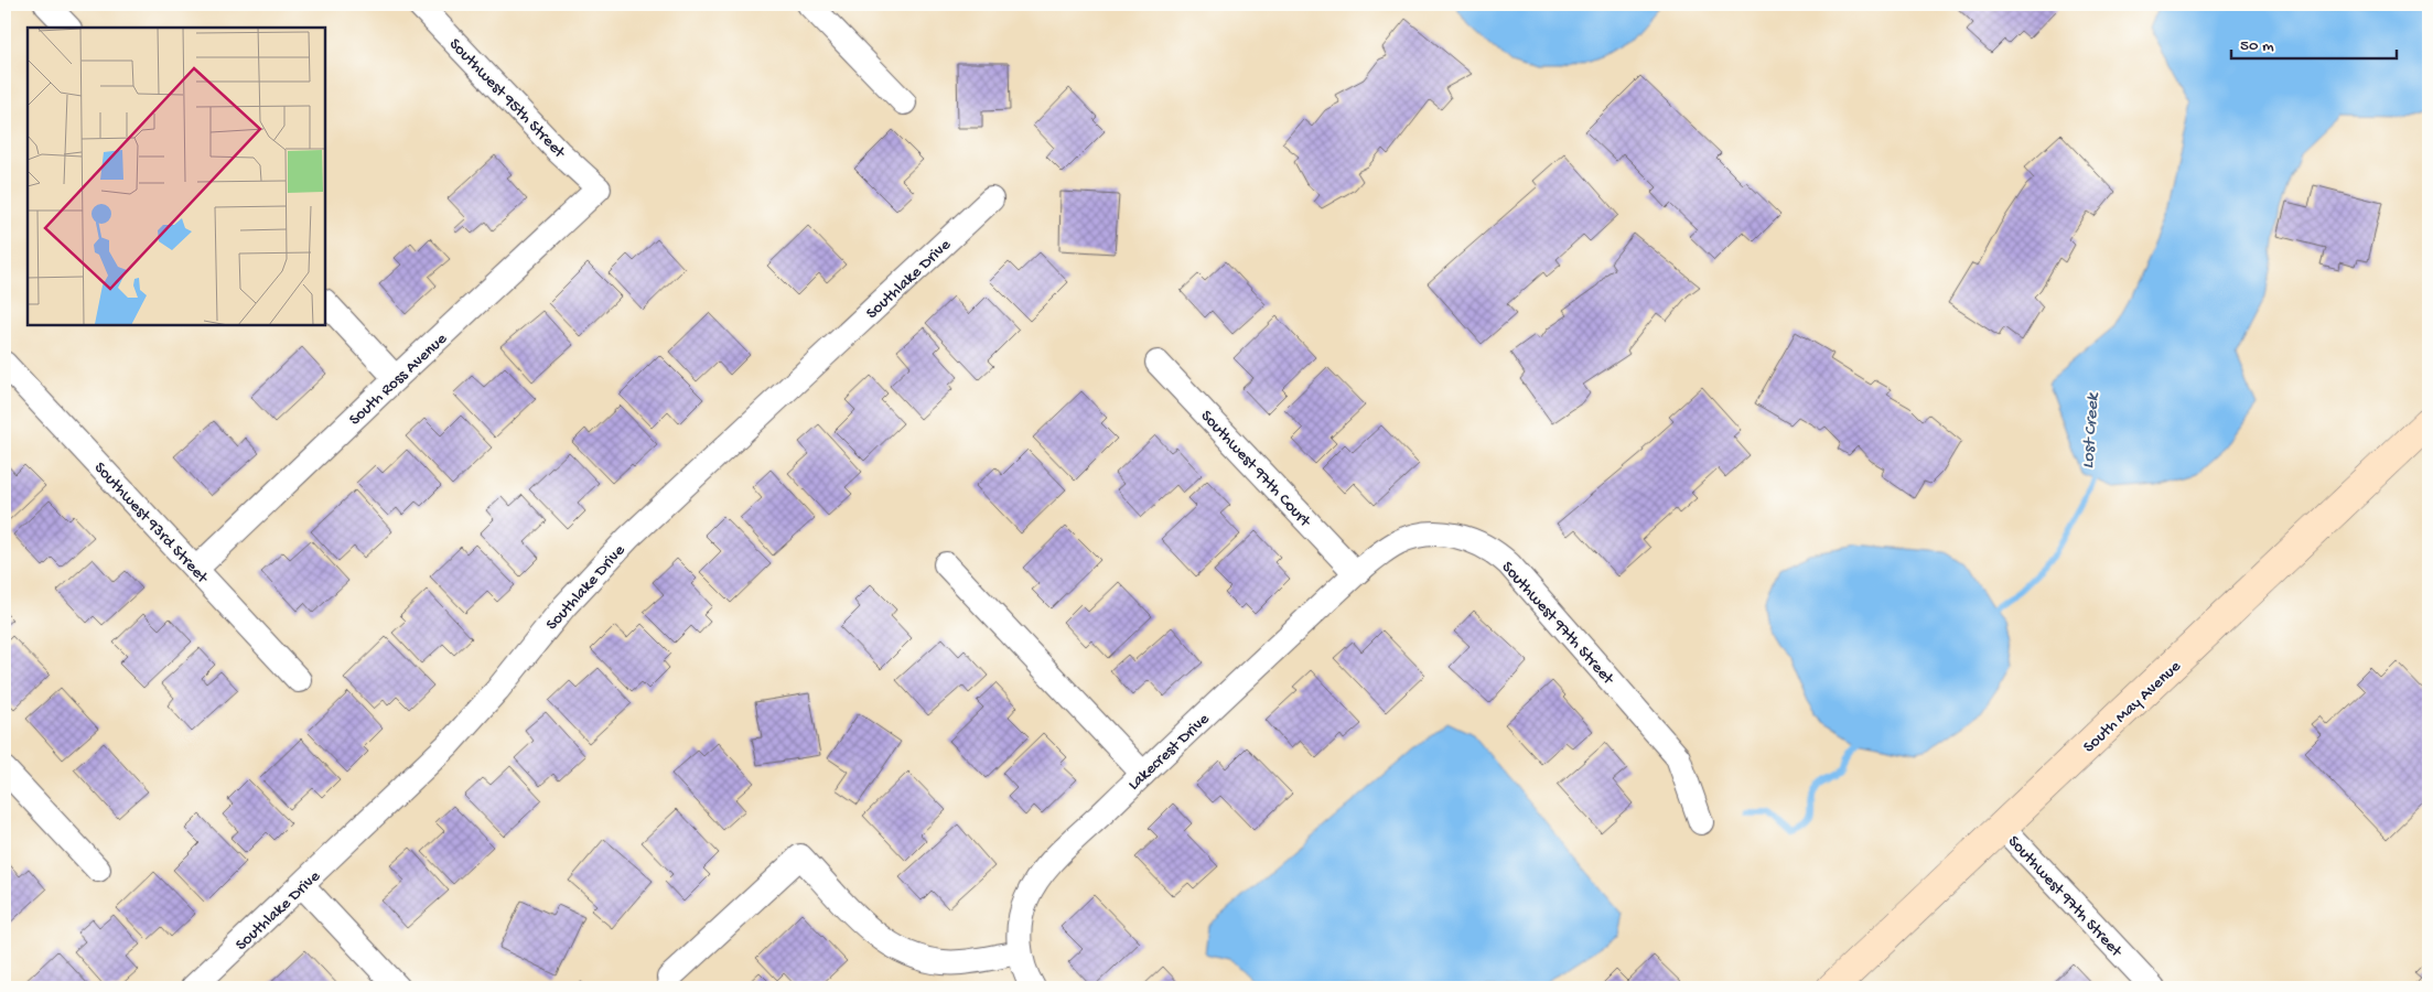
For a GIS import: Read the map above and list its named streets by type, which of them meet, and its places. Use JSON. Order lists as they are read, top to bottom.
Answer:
{
  "streets": {
    "main road": ["South May Avenue"],
    "street": [
      "Southwest 95th Street",
      "Southlake Drive",
      "South Ross Avenue",
      "Southwest 97th Court",
      "Southwest 93rd Street",
      "Southwest 97th Street",
      "Lakecrest Drive"
    ]
  },
  "crossings": [
    ["Southwest 95th Street", "South Ross Avenue"],
    ["South Ross Avenue", "Southwest 93rd Street"],
    ["Southwest 97th Court", "Southwest 97th Street"],
    ["Southwest 97th Court", "Lakecrest Drive"],
    ["Southwest 97th Street", "South May Avenue"],
    ["Southwest 97th Street", "Lakecrest Drive"]
  ],
  "water": ["Lost Creek"],
  "scale_bar": "50 m"
}
